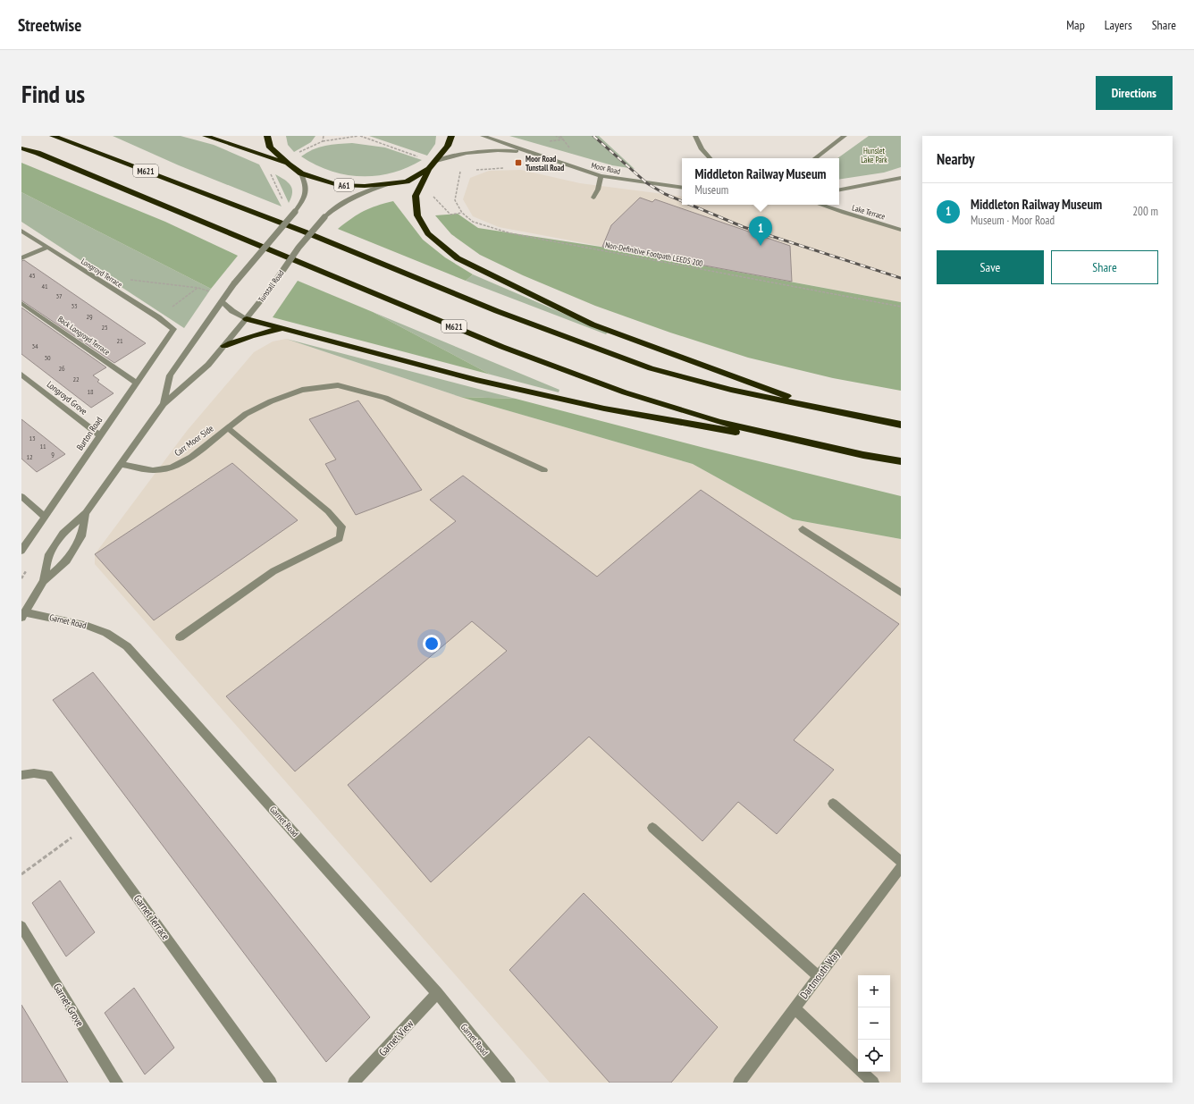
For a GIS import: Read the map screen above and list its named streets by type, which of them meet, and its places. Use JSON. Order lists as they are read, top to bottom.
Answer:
{
  "streets": {
    "highway": ["M621", "A61"],
    "street": [
      "Moor Road",
      "Lake Terrace",
      "Longroyd Terrace",
      "Tunstall Road",
      "Back Longroyd Terrace",
      "Longroyd Grove",
      "Burton Road",
      "Carr Moor Side",
      "Garnet Road",
      "Garnet Terrace",
      "Dartmouth Way",
      "Garnet Grove",
      "Garnet View"
    ],
    "path": ["Non-Definitive Footpath LEEDS 200"]
  },
  "crossings": [
    ["Moor Road", "A61"],
    ["A61", "Tunstall Road"],
    ["Longroyd Terrace", "Burton Road"],
    ["Tunstall Road", "Carr Moor Side"],
    ["Tunstall Road", "Garnet Road"],
    ["Back Longroyd Terrace", "Burton Road"],
    ["Longroyd Grove", "Burton Road"],
    ["Garnet Road", "Garnet View"]
  ],
  "parks": ["Hunslet Lake Park"],
  "places": {
    "transit": ["Moor Road Tunstall Road"]
  },
  "house_numbers": [
    "45",
    "41",
    "37",
    "33",
    "29",
    "25",
    "21",
    "34",
    "30",
    "26",
    "22",
    "18",
    "13",
    "11",
    "9",
    "12"
  ],
  "page": {
    "header": "Streetwise",
    "nav": ["Map", "Layers", "Share"],
    "buttons": [
      "Directions",
      ["Save", "Share"]
    ],
    "title": "Find us",
    "heading": "Nearby",
    "popup": ["Middleton Railway Museum", "Museum"],
    "list": [
      {
        "mark": "1",
        "name": "Middleton Railway Museum",
        "note": "Museum · Moor Road",
        "value": "200 m"
      }
    ],
    "pins": "1",
    "map_buttons": ["+", "−"]
  }
}
